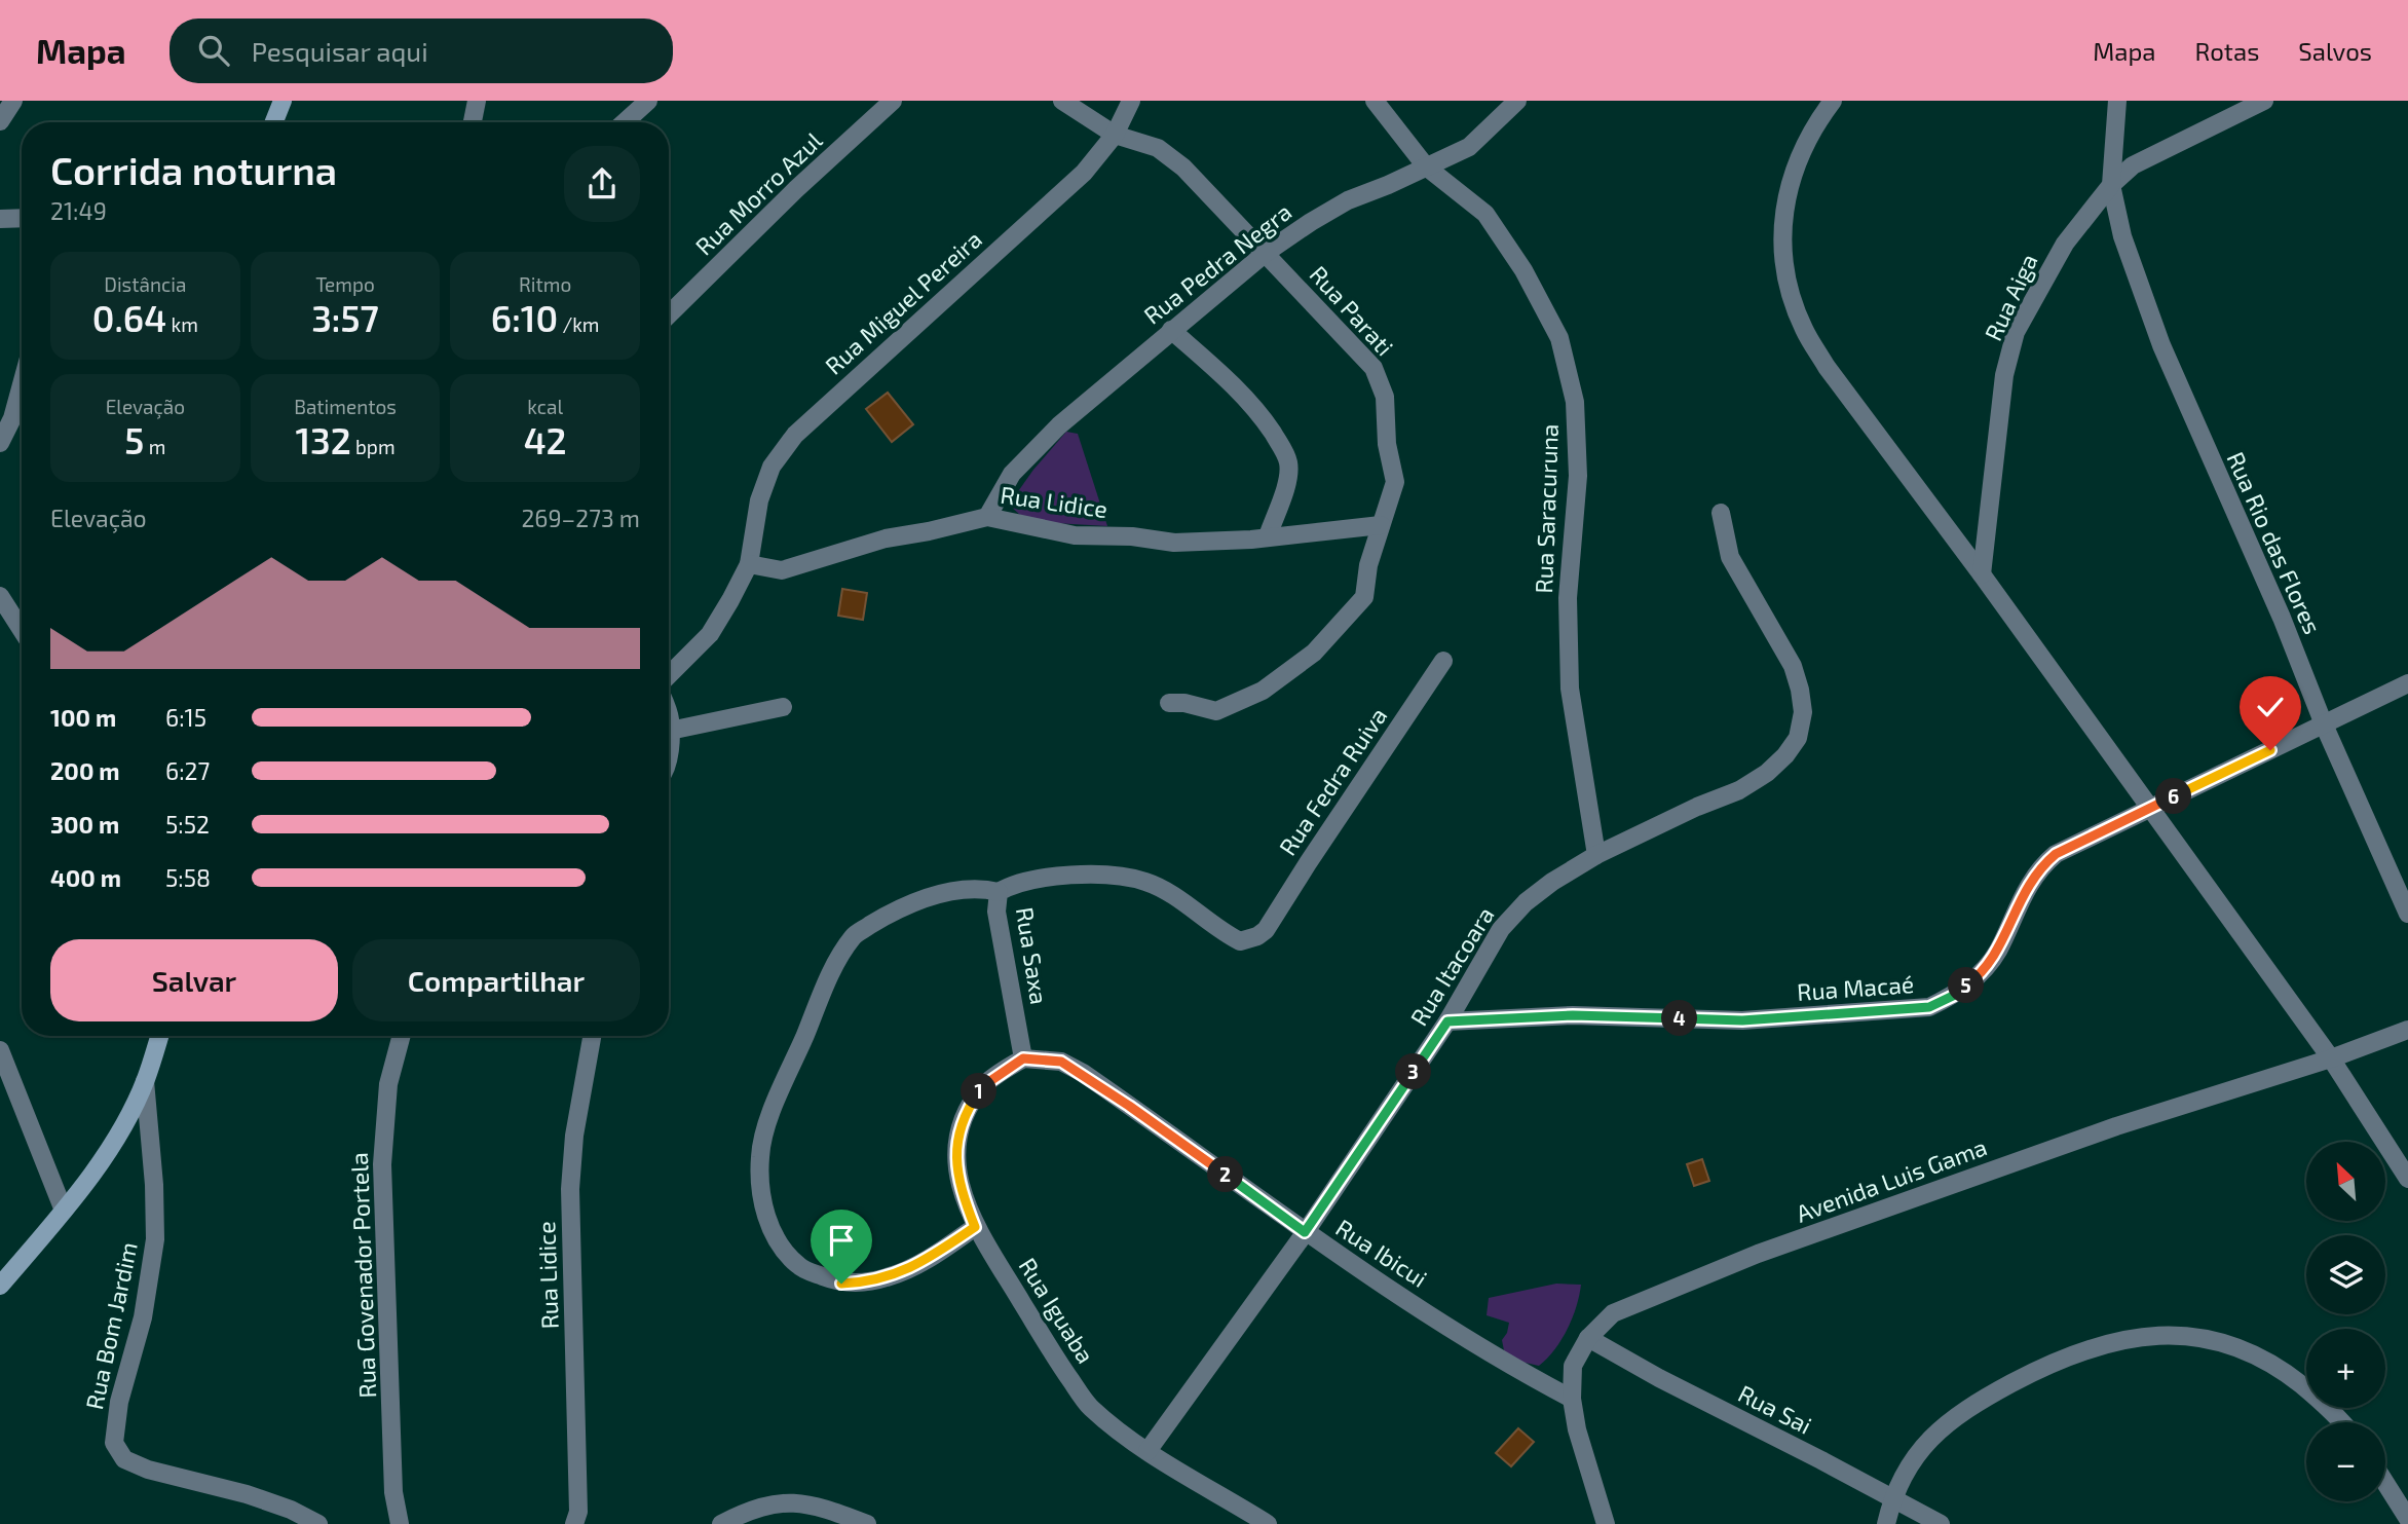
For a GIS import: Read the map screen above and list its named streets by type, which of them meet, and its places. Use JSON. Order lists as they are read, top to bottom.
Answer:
{
  "streets": {
    "street": [
      "Rua Morro Azul",
      "Rua Pedra Negra",
      "Rua Aiga",
      "Rua Miguel Pereira",
      "Rua Parati",
      "Rua Lidice",
      "Rua Saracuruna",
      "Rua Rio das Flores",
      "Rua Fedra Ruiva",
      "Rua Saxa",
      "Rua Itacoara",
      "Rua Macaé",
      "Avenida Luis Gama",
      "Rua Ibicui",
      "Rua Govenador Portela",
      "Rua Iguaba",
      "Rua Bom Jardim",
      "Rua Sai"
    ]
  },
  "crossings": [
    ["Rua Pedra Negra", "Rua Parati"],
    ["Rua Pedra Negra", "Rua Lidice"],
    ["Rua Pedra Negra", "Rua Saracuruna"],
    ["Rua Aiga", "Rua Rio das Flores"],
    ["Rua Miguel Pereira", "Rua Parati"],
    ["Rua Miguel Pereira", "Rua Lidice"],
    ["Rua Parati", "Rua Lidice"],
    ["Rua Saracuruna", "Rua Itacoara"],
    ["Rua Rio das Flores", "Rua Macaé"],
    ["Rua Fedra Ruiva", "Rua Saxa"],
    ["Rua Saxa", "Rua Ibicui"],
    ["Rua Saxa", "Rua Iguaba"],
    ["Rua Itacoara", "Rua Macaé"],
    ["Rua Itacoara", "Rua Ibicui"],
    ["Rua Itacoara", "Rua Iguaba"],
    ["Avenida Luis Gama", "Rua Ibicui"],
    ["Avenida Luis Gama", "Rua Sai"],
    ["Rua Ibicui", "Rua Iguaba"]
  ],
  "north": "top left",
  "page": {
    "header": "Mapa",
    "search": "Pesquisar aqui",
    "nav": ["Mapa", "Rotas", "Salvos"],
    "heading": ["Corrida noturna", "21:49"],
    "stats": [
      ["Distância", "0.64 km"],
      ["Tempo", "3:57"],
      ["Ritmo", "6:10 /km"],
      ["Elevação", "5 m"],
      ["Batimentos", "132 bpm"],
      ["kcal", "42"]
    ],
    "chart": ["Elevação", "269–273 m"],
    "list": [
      {
        "name": "100 m",
        "note": "6:15"
      },
      {
        "name": "200 m",
        "note": "6:27"
      },
      {
        "name": "300 m",
        "note": "5:52"
      },
      {
        "name": "400 m",
        "note": "5:58"
      }
    ],
    "pins": [
      "6",
      "5",
      "4",
      "3",
      "1",
      "2"
    ],
    "buttons": ["Salvar", "Compartilhar"],
    "map_buttons": ["+", "−"]
  }
}
